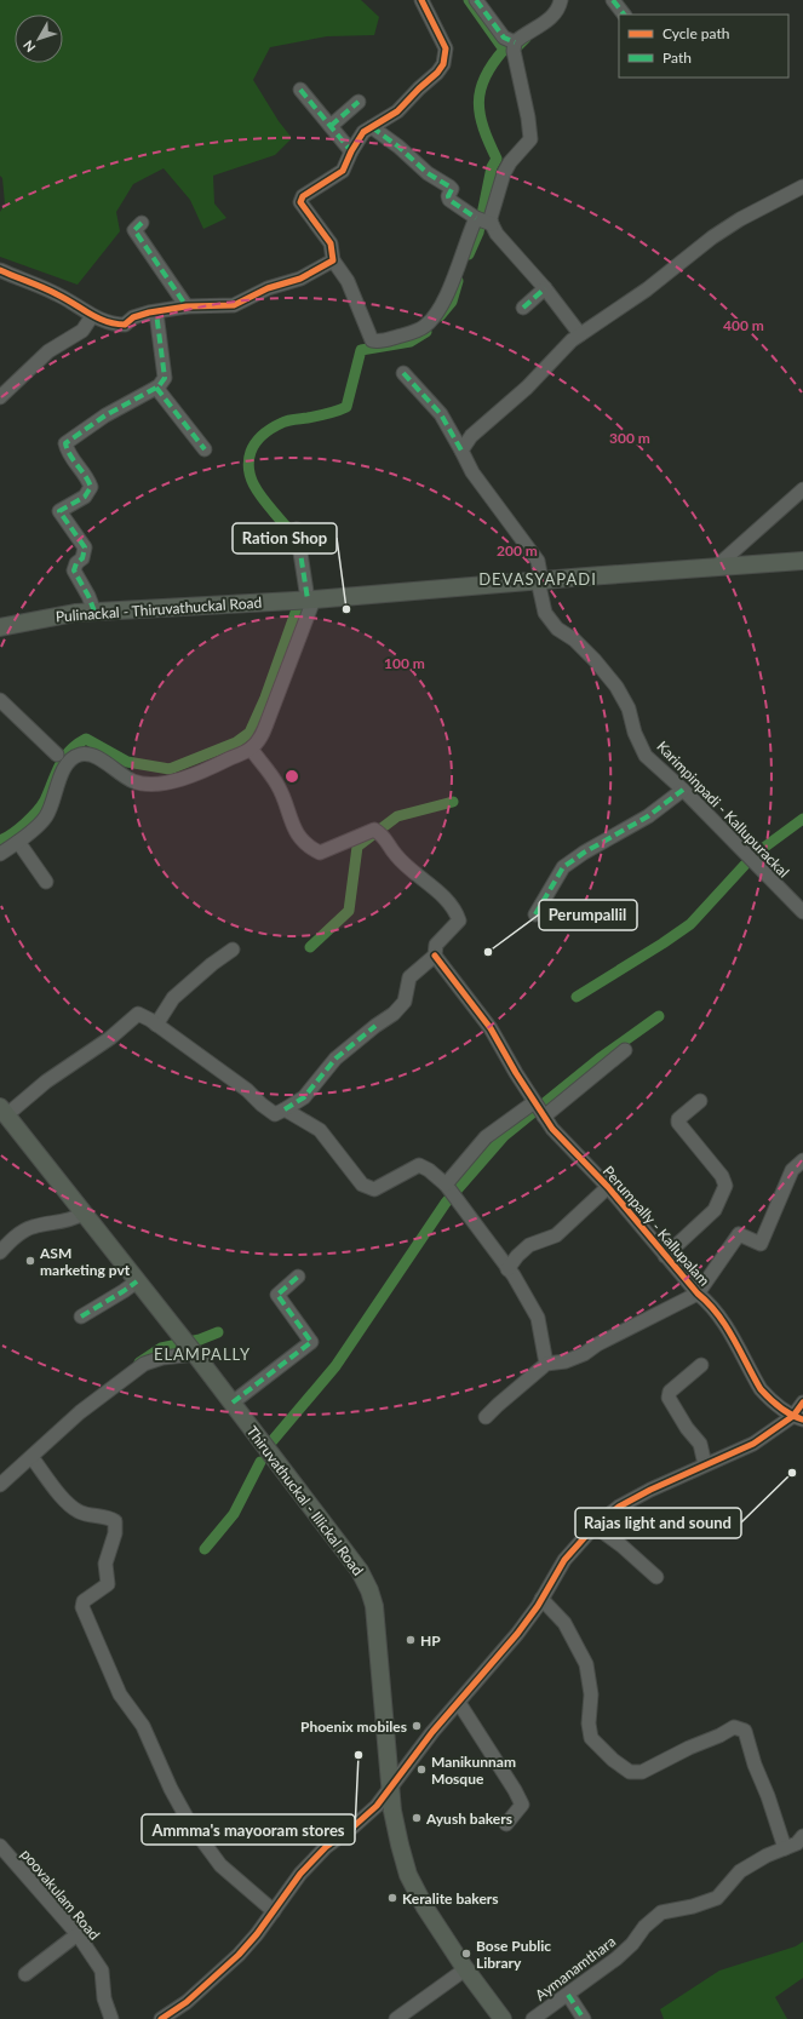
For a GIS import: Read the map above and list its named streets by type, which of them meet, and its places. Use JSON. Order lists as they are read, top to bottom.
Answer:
{
  "streets": {
    "main road": ["Pulinackal - Thiruvathuckal Road", "Thiruvathuckal - Illickal Road"],
    "street": [
      "Karimpinpadi - Kallupurackal",
      "Perumpally - Kallupalam",
      "poovakulam Road",
      "Aymanamthara"
    ]
  },
  "crossings": [
    ["Pulinackal - Thiruvathuckal Road", "Karimpinpadi - Kallupurackal"]
  ],
  "districts": ["DEVASYAPADI", "ELAMPALLY"],
  "places": [
    "Ration Shop",
    "Perumpallil",
    "ASM marketing pvt",
    "Rajas light and sound",
    "HP",
    "Phoenix mobiles",
    "Ammma's mayooram stores",
    "Manikunnam Mosque",
    "Ayush bakers",
    "Keralite bakers",
    "Bose Public Library"
  ],
  "legend": ["Cycle path", "Path"],
  "north": "bottom left",
  "rings": [
    "400 m",
    "300 m",
    "200 m",
    "100 m"
  ]
}
